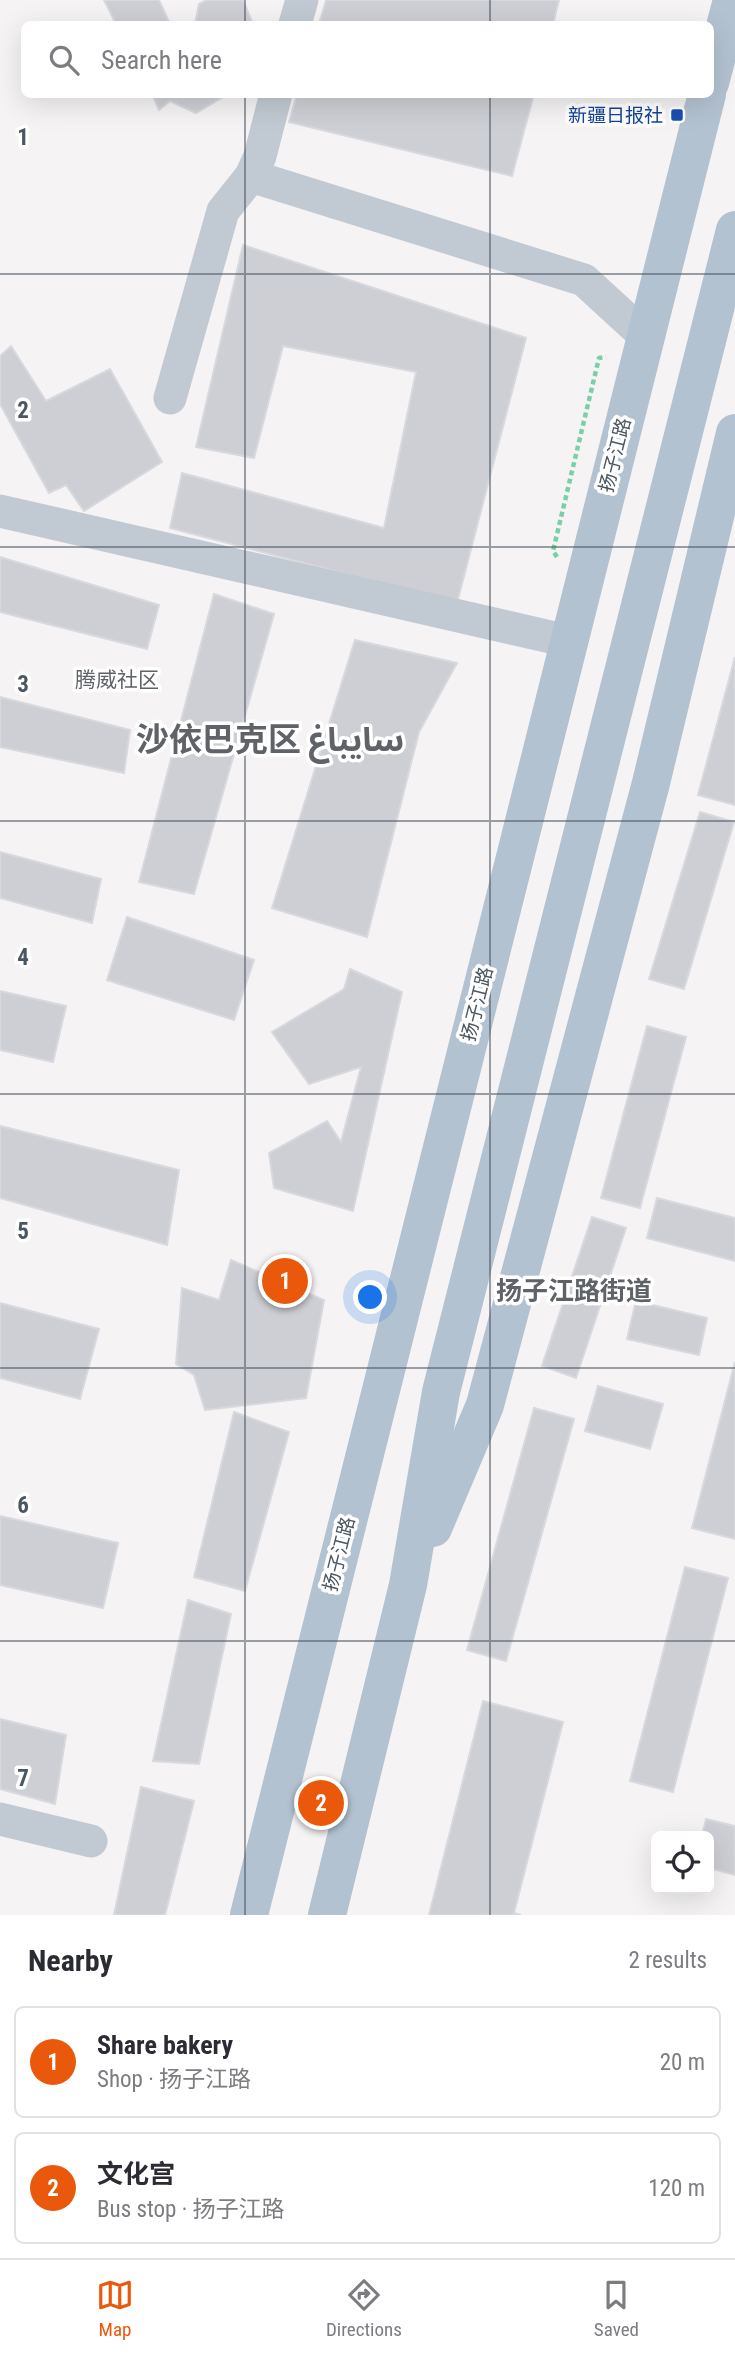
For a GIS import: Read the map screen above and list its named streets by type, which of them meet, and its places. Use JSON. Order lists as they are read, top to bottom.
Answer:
{
  "streets": {
    "main road": ["扬子江路"]
  },
  "districts": ["腾威社区", "沙依巴克区 سايباغ", "扬子江路街道"],
  "places": {
    "transit": ["新疆日报社"]
  },
  "page": {
    "search": "Search here",
    "pins": ["1", "2"],
    "heading": ["Nearby", "2 results"],
    "list": [
      {
        "mark": "1",
        "name": "Share bakery",
        "note": "Shop · 扬子江路",
        "value": "20 m"
      },
      {
        "mark": "2",
        "name": "文化宫",
        "note": "Bus stop · 扬子江路",
        "value": "120 m"
      }
    ],
    "nav": ["Map", "Directions", "Saved"]
  },
  "grid": {
    "rows": [
      "1",
      "2",
      "3",
      "4",
      "5",
      "6",
      "7"
    ]
  }
}
